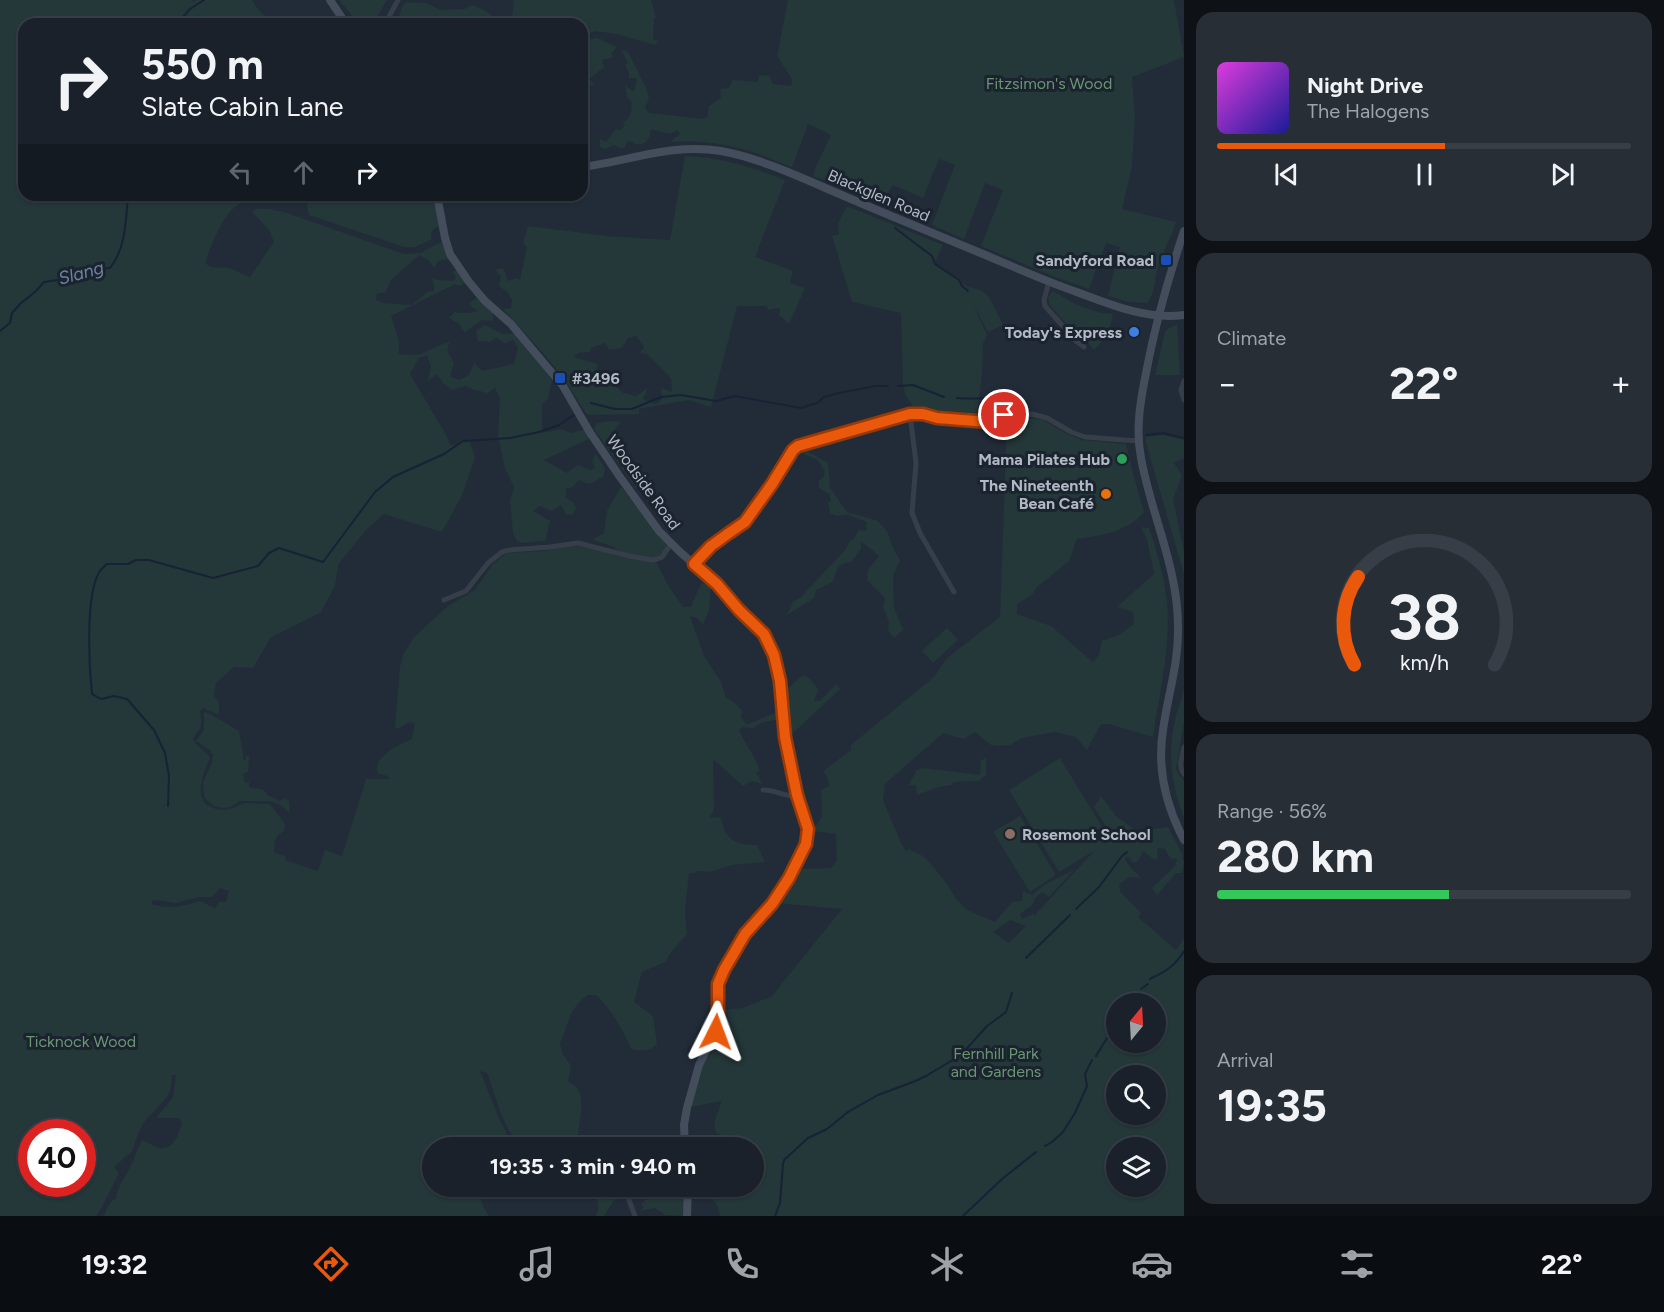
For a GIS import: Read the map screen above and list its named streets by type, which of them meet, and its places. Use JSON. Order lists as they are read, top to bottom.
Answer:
{
  "streets": {
    "street": ["Blackglen Road", "Woodside Road"]
  },
  "water": ["Slang"],
  "parks": ["Fitzsimon's Wood", "Ticknock Wood", "Fernhill Park and Gardens"],
  "places": {
    "transit": ["Sandyford Road", "#3496"],
    "other": [
      "Today's Express",
      "Mama Pilates Hub",
      "The Nineteenth Bean Café",
      "Rosemont School"
    ]
  },
  "north": "top",
  "page": {
    "turn": ["550 m", "Slate Cabin Lane"],
    "song": ["Night Drive", "The Halogens"],
    "tile": [
      "Climate",
      ["Range · 56%", "280 km"],
      ["Arrival", "19:35"]
    ],
    "heat": ["−", "22°", "+"],
    "limit": "40",
    "trip": "19:35 · 3 min · 940 m",
    "tabs": ["19:32", "22°"],
    "gauge": ["38", "km/h"]
  }
}
